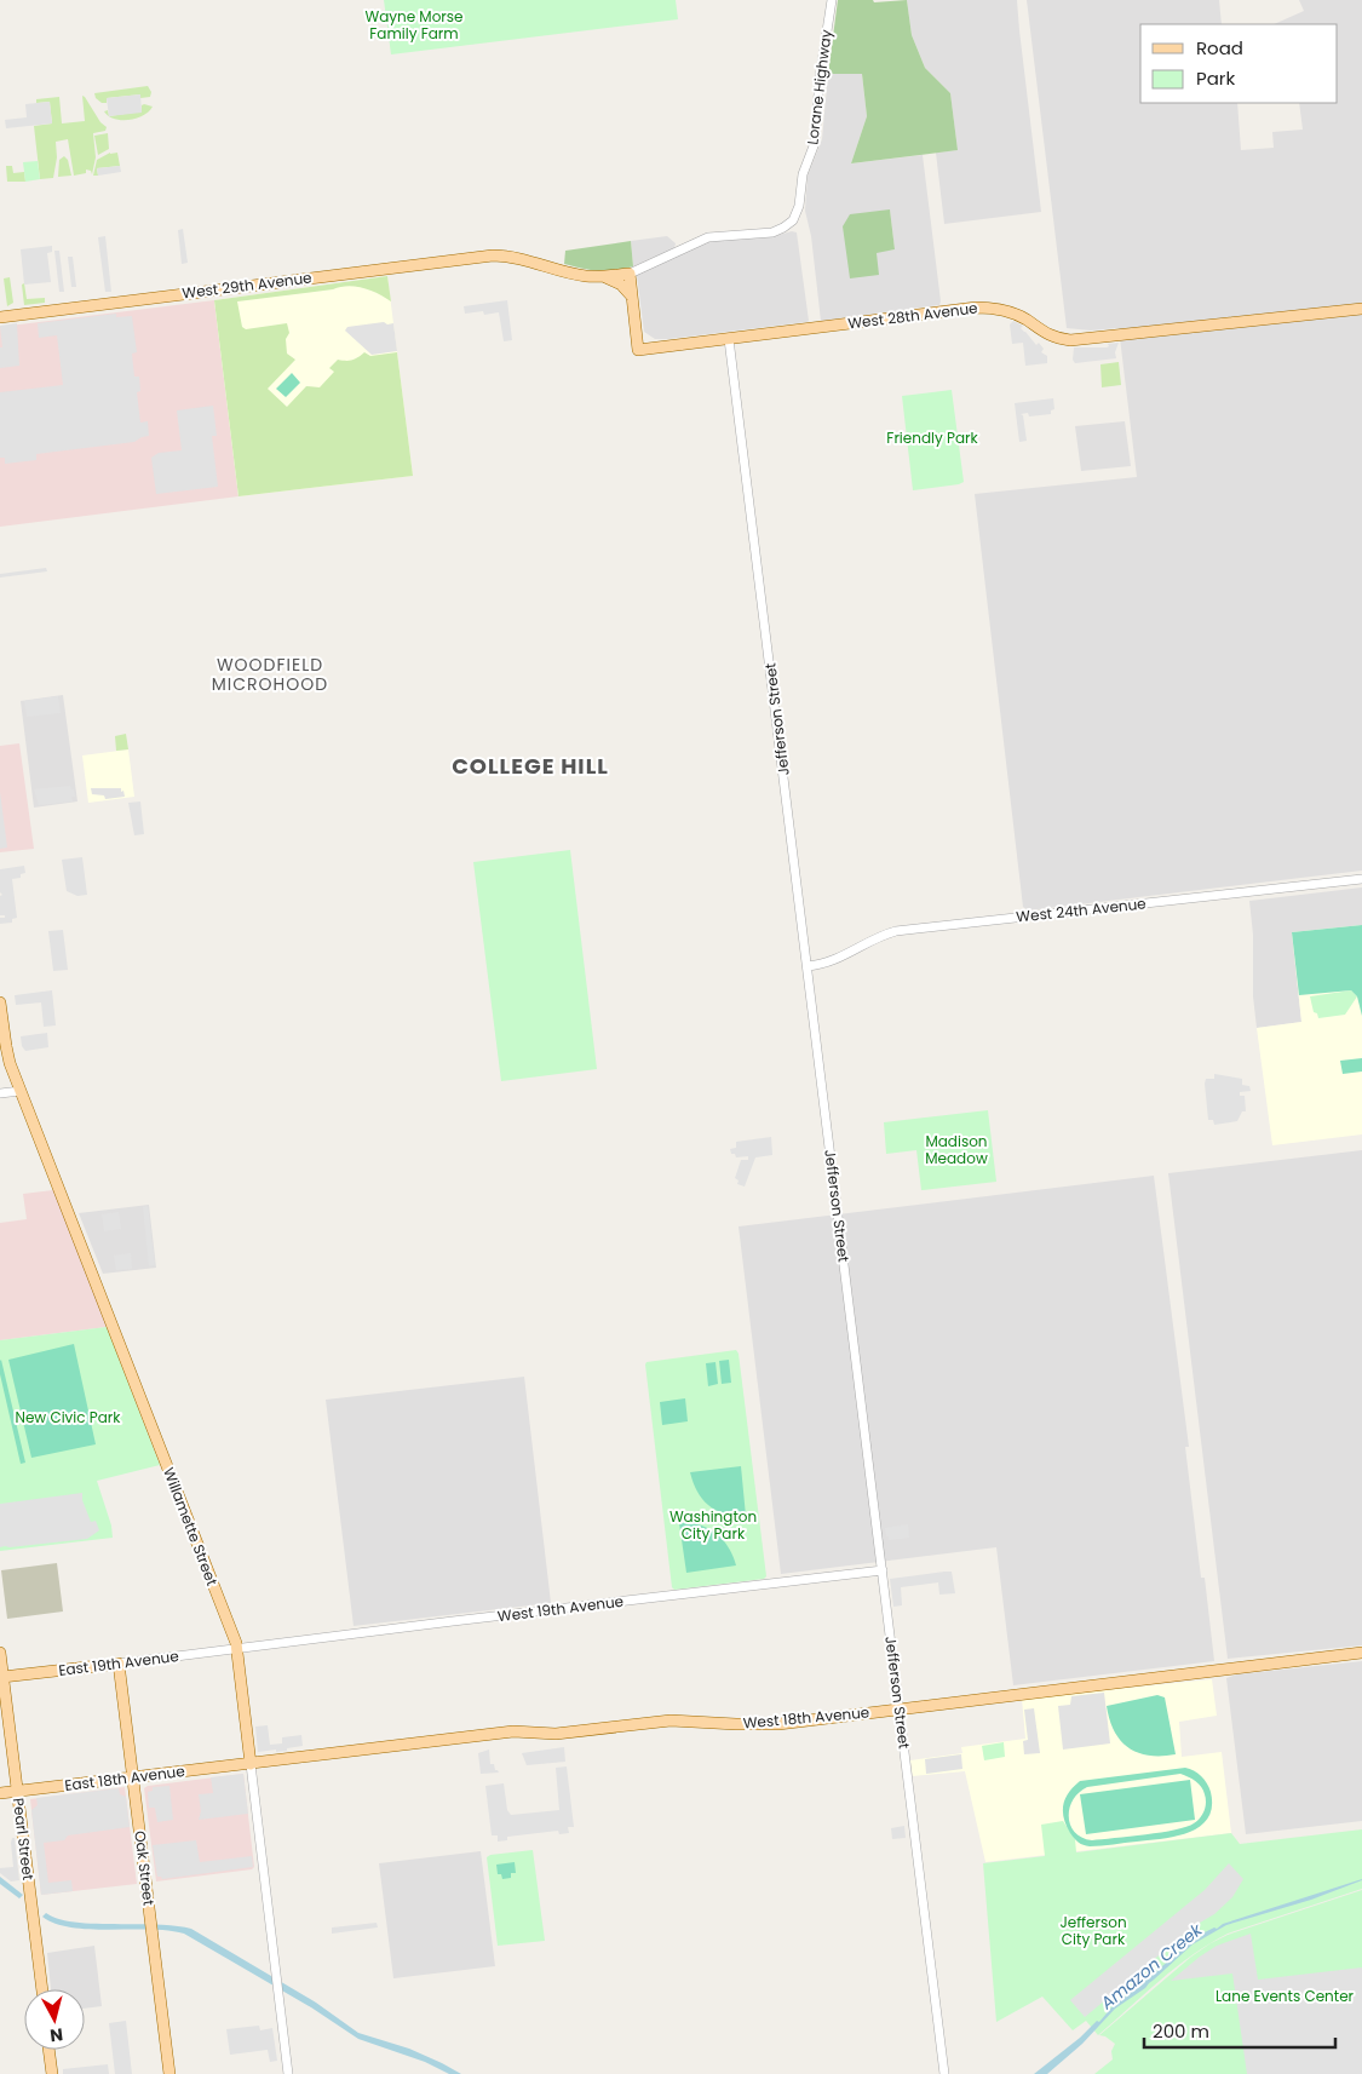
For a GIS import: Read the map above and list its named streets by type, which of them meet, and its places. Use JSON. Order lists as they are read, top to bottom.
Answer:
{
  "streets": {
    "main road": [
      "Lorane Highway",
      "West 29th Avenue",
      "West 28th Avenue",
      "Willamette Street",
      "East 19th Avenue",
      "West 18th Avenue",
      "East 18th Avenue",
      "Pearl Street",
      "Oak Street"
    ],
    "street": ["Jefferson Street", "West 24th Avenue", "West 19th Avenue"]
  },
  "crossings": [
    ["Lorane Highway", "West 29th Avenue"],
    ["West 28th Avenue", "Jefferson Street"],
    ["Jefferson Street", "West 24th Avenue"],
    ["Jefferson Street", "West 19th Avenue"],
    ["Jefferson Street", "West 18th Avenue"],
    ["Willamette Street", "West 19th Avenue"],
    ["Willamette Street", "East 19th Avenue"],
    ["Willamette Street", "West 18th Avenue"],
    ["Willamette Street", "East 18th Avenue"],
    ["West 19th Avenue", "East 19th Avenue"],
    ["East 19th Avenue", "Pearl Street"],
    ["East 19th Avenue", "Oak Street"],
    ["West 18th Avenue", "East 18th Avenue"],
    ["East 18th Avenue", "Pearl Street"],
    ["East 18th Avenue", "Oak Street"]
  ],
  "districts": ["WOODFIELD MICROHOOD", "COLLEGE HILL"],
  "water": ["Amazon Creek"],
  "parks": [
    "Wayne Morse Family Farm",
    "Friendly Park",
    "Madison Meadow",
    "New Civic Park",
    "Washington City Park",
    "Jefferson City Park",
    "Lane Events Center"
  ],
  "legend": ["Road", "Park"],
  "scale_bar": "200 m",
  "north": "bottom"
}
